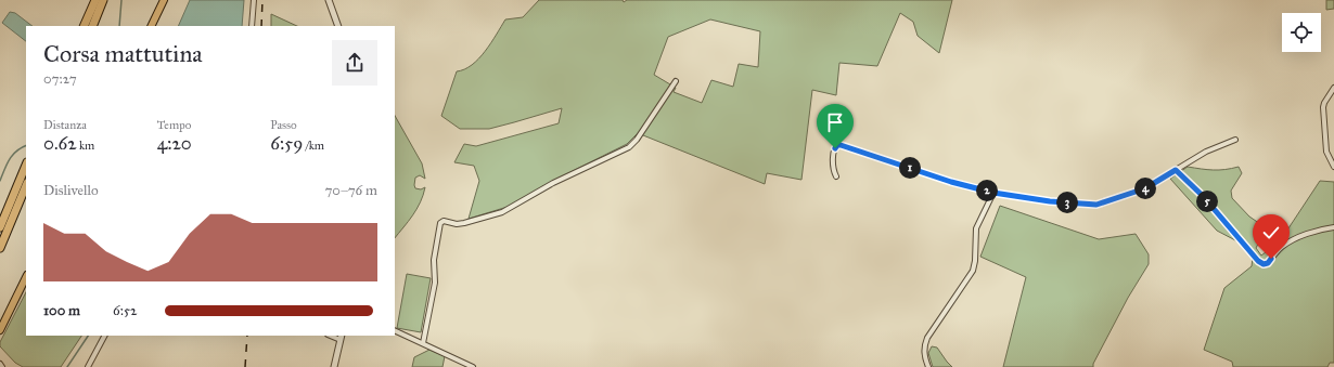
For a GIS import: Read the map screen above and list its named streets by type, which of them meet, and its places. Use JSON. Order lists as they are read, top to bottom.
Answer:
{
  "page": {
    "heading": ["Corsa mattutina", "07:27"],
    "stats": [
      ["Distanza", "0.62 km"],
      ["Tempo", "4:20"],
      ["Passo", "6:59 /km"]
    ],
    "pins": [
      "1",
      "4",
      "2",
      "5",
      "3"
    ],
    "chart": ["Dislivello", "70–76 m"],
    "list": [
      {
        "name": "100 m",
        "note": "6:52"
      }
    ]
  }
}
